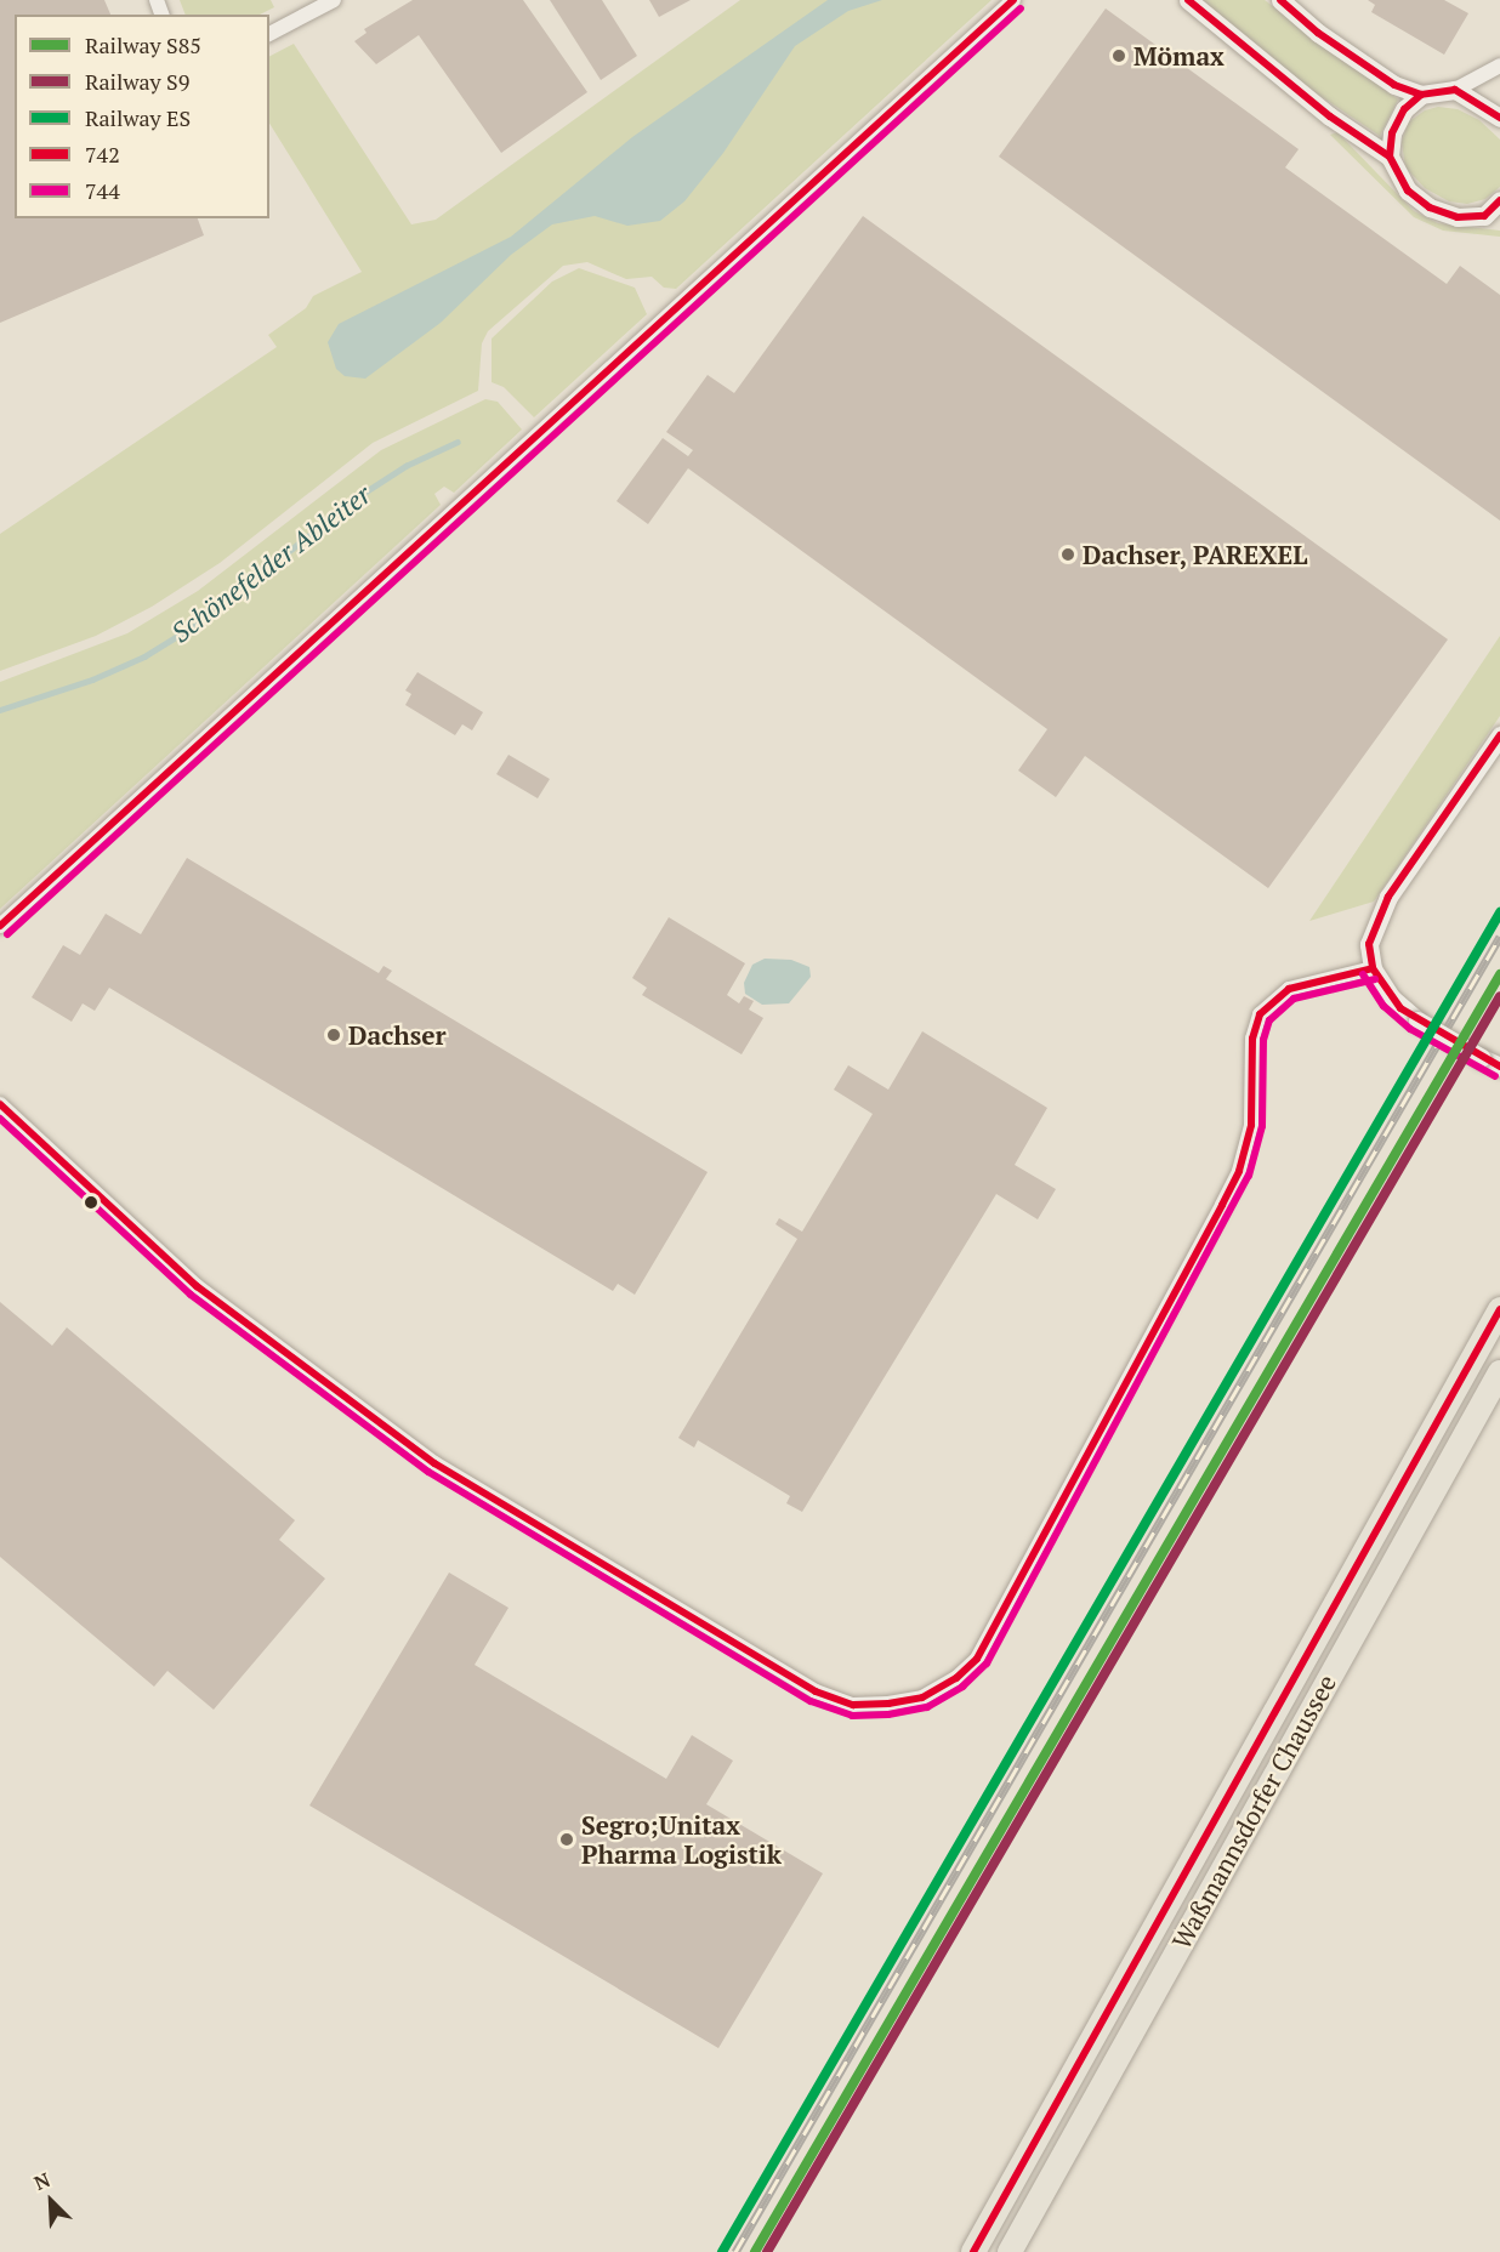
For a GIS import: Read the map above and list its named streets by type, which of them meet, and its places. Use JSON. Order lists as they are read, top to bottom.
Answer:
{
  "streets": {
    "main road": ["Waßmannsdorfer Chaussee"]
  },
  "water": ["Schönefelder Ableiter"],
  "places": [
    "Mömax",
    "Dachser, PAREXEL",
    "Dachser",
    "Segro;Unitax Pharma Logistik"
  ],
  "lines": [
    "transit line 742",
    "transit line 744",
    "rail line ES",
    "rail line S85",
    "rail line S9"
  ],
  "legend": [
    "Railway S85",
    "Railway S9",
    "Railway ES",
    "742",
    "744"
  ],
  "north": "top left"
}
